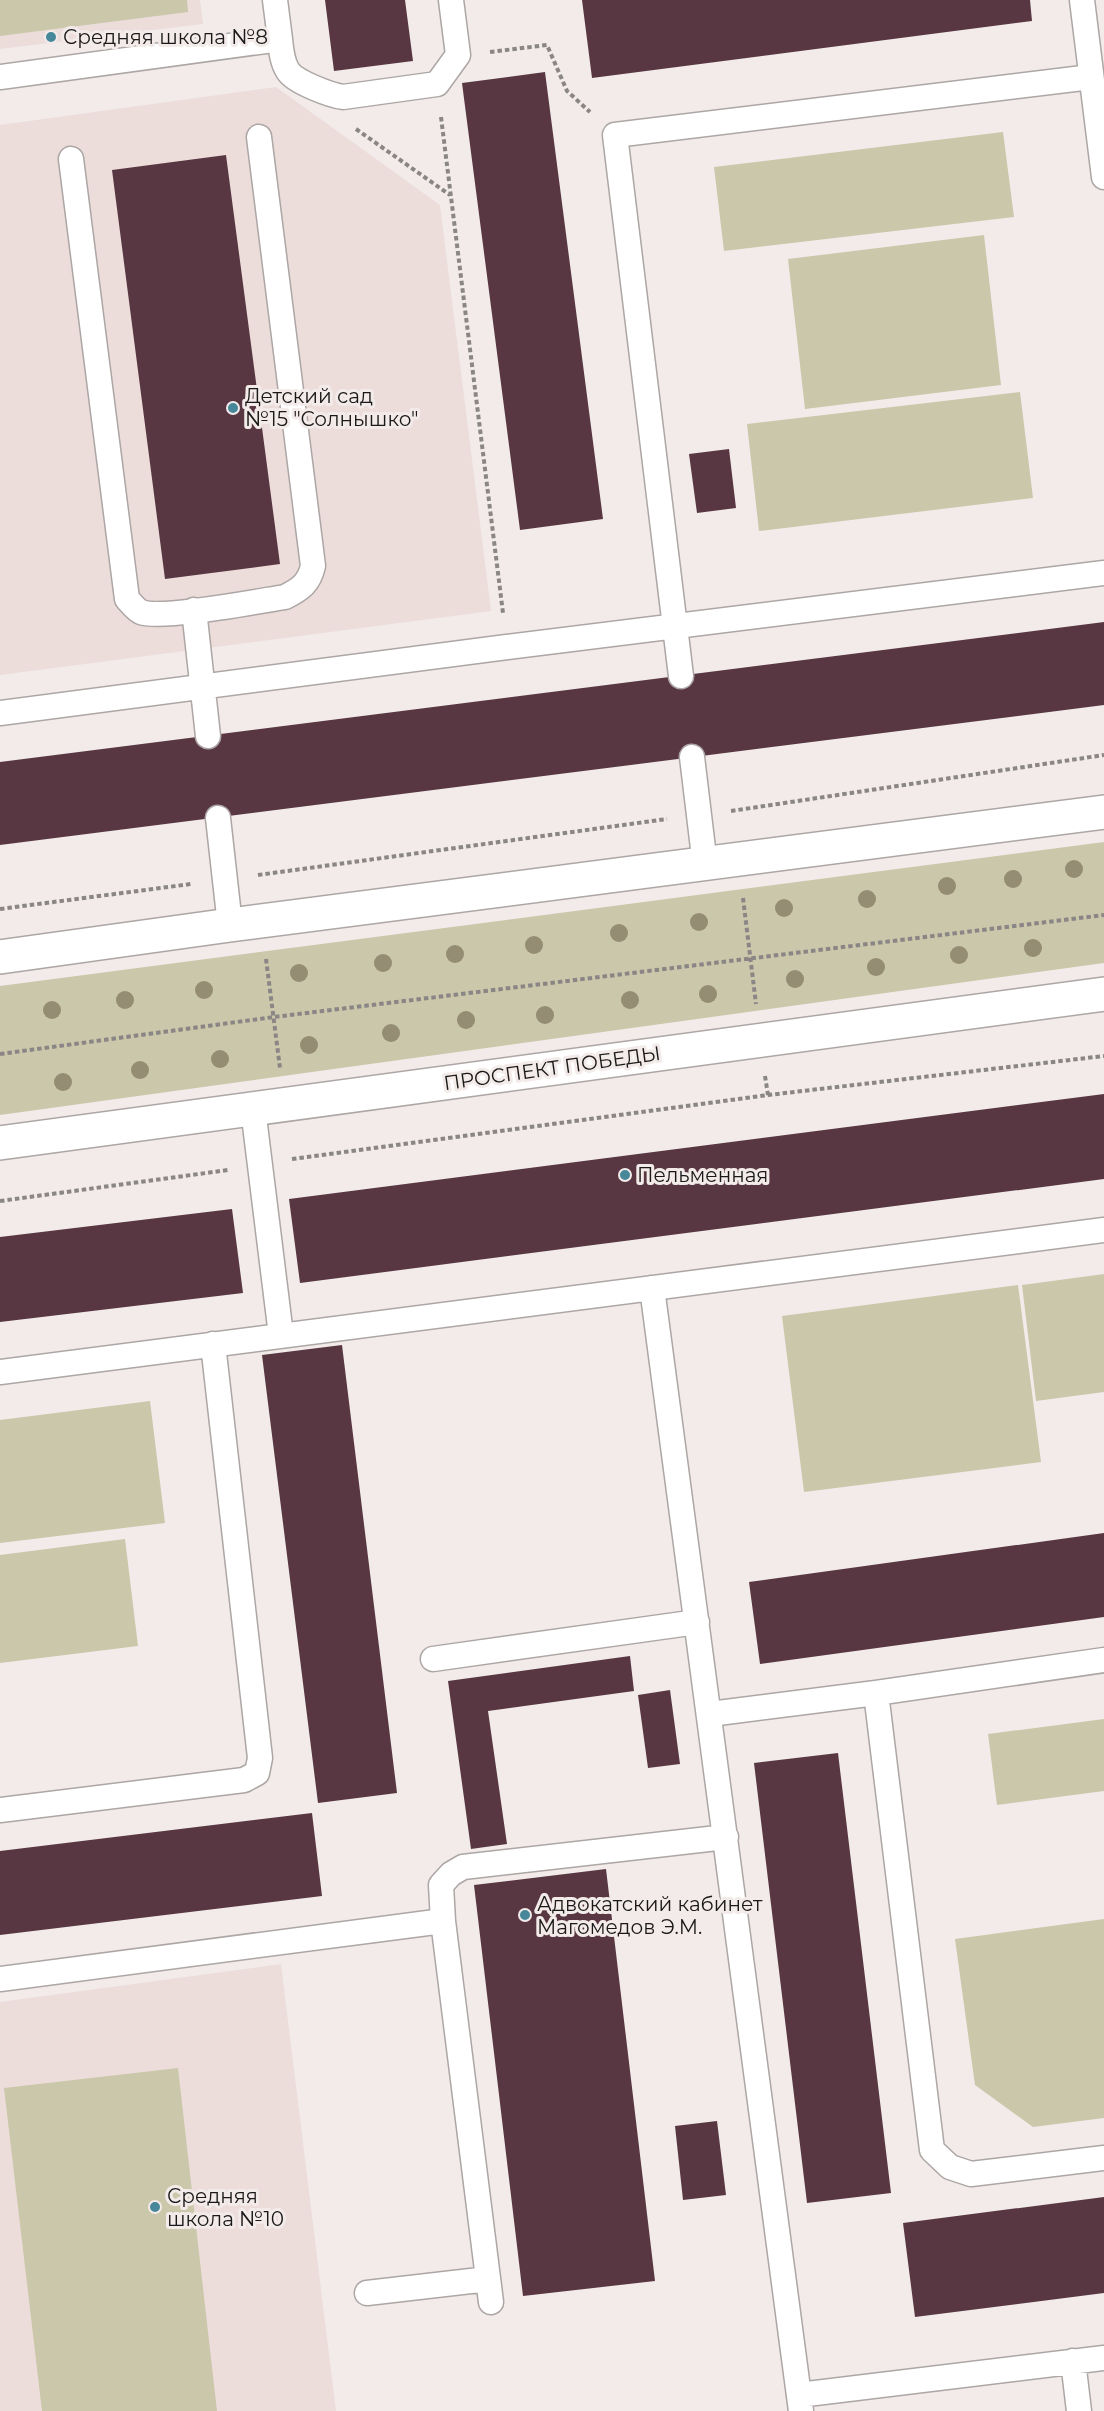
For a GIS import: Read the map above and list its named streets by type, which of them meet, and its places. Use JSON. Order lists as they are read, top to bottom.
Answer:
{
  "streets": {
    "main road": ["ПРОСПЕКТ ПОБЕДЫ"]
  },
  "places": [
    "Средняя школа №8",
    "Детский сад №15 \"Солнышко\"",
    "Пельменная",
    "Адвокатский кабинет Магомедов Э.М.",
    "Средняя школа №10"
  ]
}
